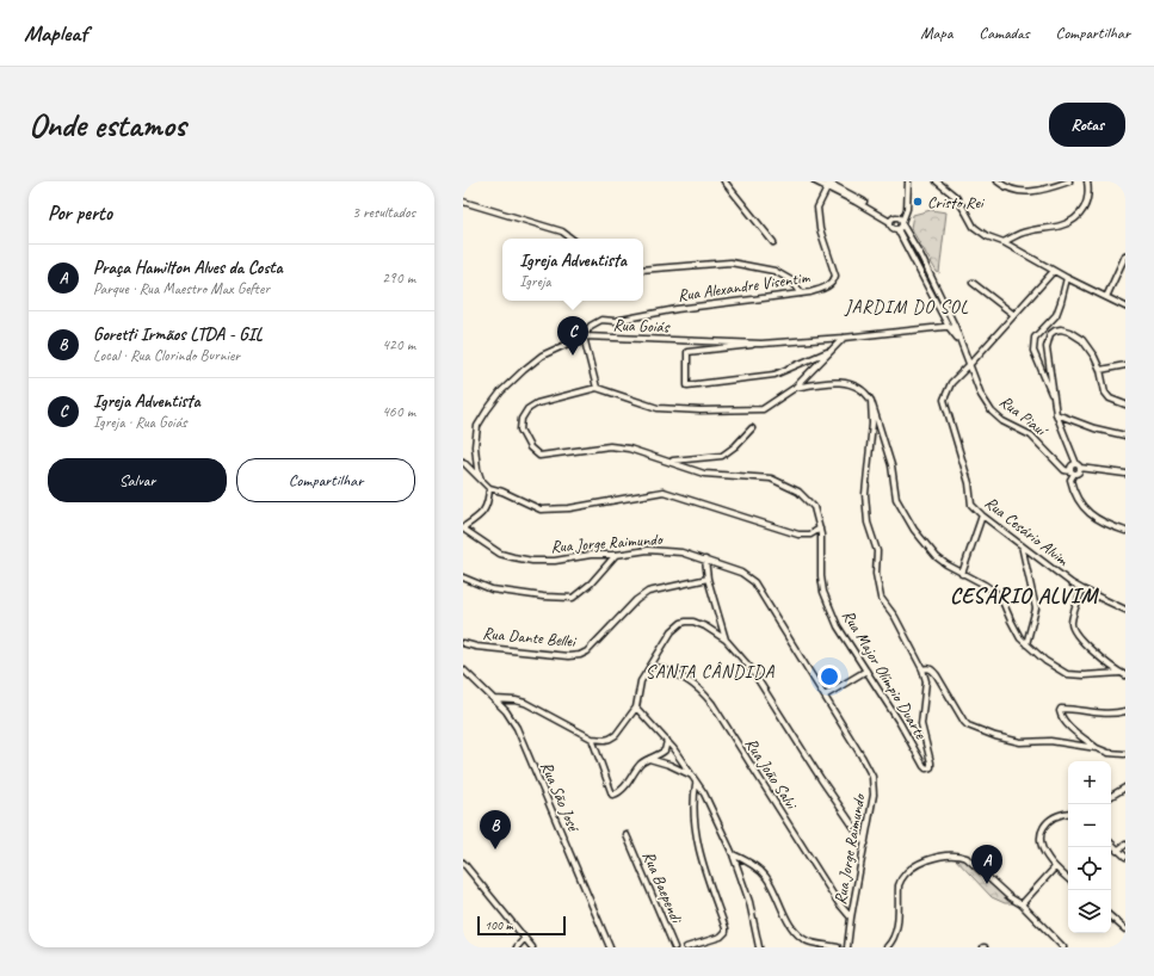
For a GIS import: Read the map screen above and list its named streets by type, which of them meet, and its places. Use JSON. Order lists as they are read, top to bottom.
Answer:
{
  "streets": {
    "street": [
      "Rua Alexandre Visentim",
      "Rua Goiás",
      "Rua Piauí",
      "Rua Cesário Alvim",
      "Rua Jorge Raimundo",
      "Rua Dante Bellei",
      "Rua Major Olímpio Duarte",
      "Rua João Salvi",
      "Rua São José",
      "Rua Baependi"
    ]
  },
  "crossings": [
    ["Rua Alexandre Visentim", "Rua Goiás"],
    ["Rua Goiás", "Rua Piauí"],
    ["Rua Piauí", "Rua Cesário Alvim"],
    ["Rua Jorge Raimundo", "Rua João Salvi"]
  ],
  "districts": ["JARDIM DO SOL", "CESÁRIO ALVIM", "SANTA CÂNDIDA"],
  "places": ["Cristo Rei"],
  "scale_bar": "100 m",
  "page": {
    "header": "Mapleaf",
    "nav": ["Mapa", "Camadas", "Compartilhar"],
    "buttons": [
      "Rotas",
      ["Salvar", "Compartilhar"]
    ],
    "title": "Onde estamos",
    "heading": ["Por perto", "3 resultados"],
    "popup": ["Igreja Adventista", "Igreja"],
    "list": [
      {
        "mark": "A",
        "name": "Praça Hamilton Alves da Costa",
        "note": "Parque · Rua Maestro Max Gefter",
        "value": "290 m"
      },
      {
        "mark": "B",
        "name": "Goretti Irmãos LTDA - GIL",
        "note": "Local · Rua Clorindo Burnier",
        "value": "420 m"
      },
      {
        "mark": "C",
        "name": "Igreja Adventista",
        "note": "Igreja · Rua Goiás",
        "value": "460 m"
      }
    ],
    "pins": ["C", "B", "A"],
    "map_buttons": ["+", "−"],
    "scale": "100 m"
  }
}
